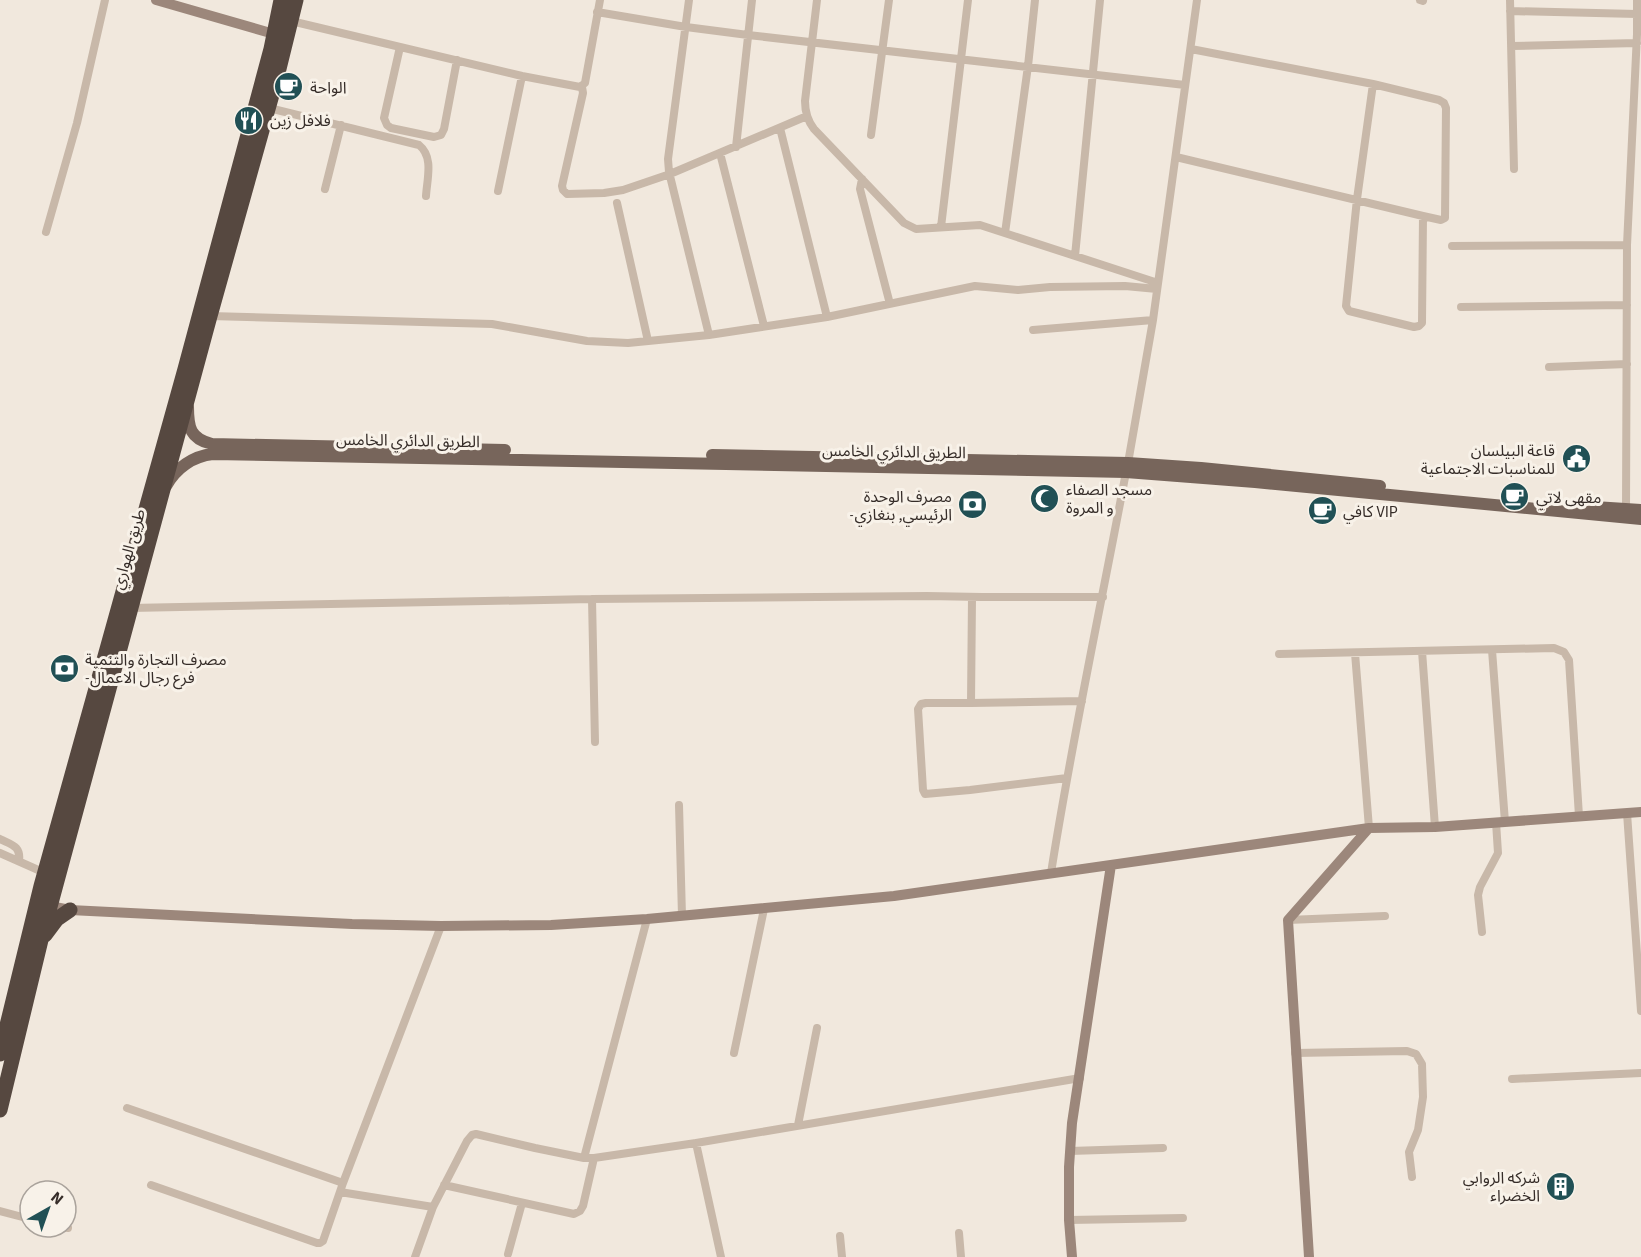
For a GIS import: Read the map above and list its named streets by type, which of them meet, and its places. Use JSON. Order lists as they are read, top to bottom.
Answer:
{
  "streets": {
    "highway": ["طريق الهواري"],
    "main road": ["الطريق الدائري الخامس"]
  },
  "crossings": [
    ["الطريق الدائري الخامس", "طريق الهواري"]
  ],
  "places": {
    "cafe": ["الواحة", "مقهى لاتي", "كافي VIP"],
    "restaurant": ["فلافل زين"],
    "public building": ["قاعة البيلسان للمناسبات الاجتماعية"],
    "mosque": ["مسجد الصفاء و المروة"],
    "bank": ["مصرف الوحدة -الرئيسي, بنغازي", "مصرف التجارة والتنمية -فرع رجال الاعمال"],
    "building": ["شركه الروابي الخضراء"]
  },
  "north": "top right"
}
